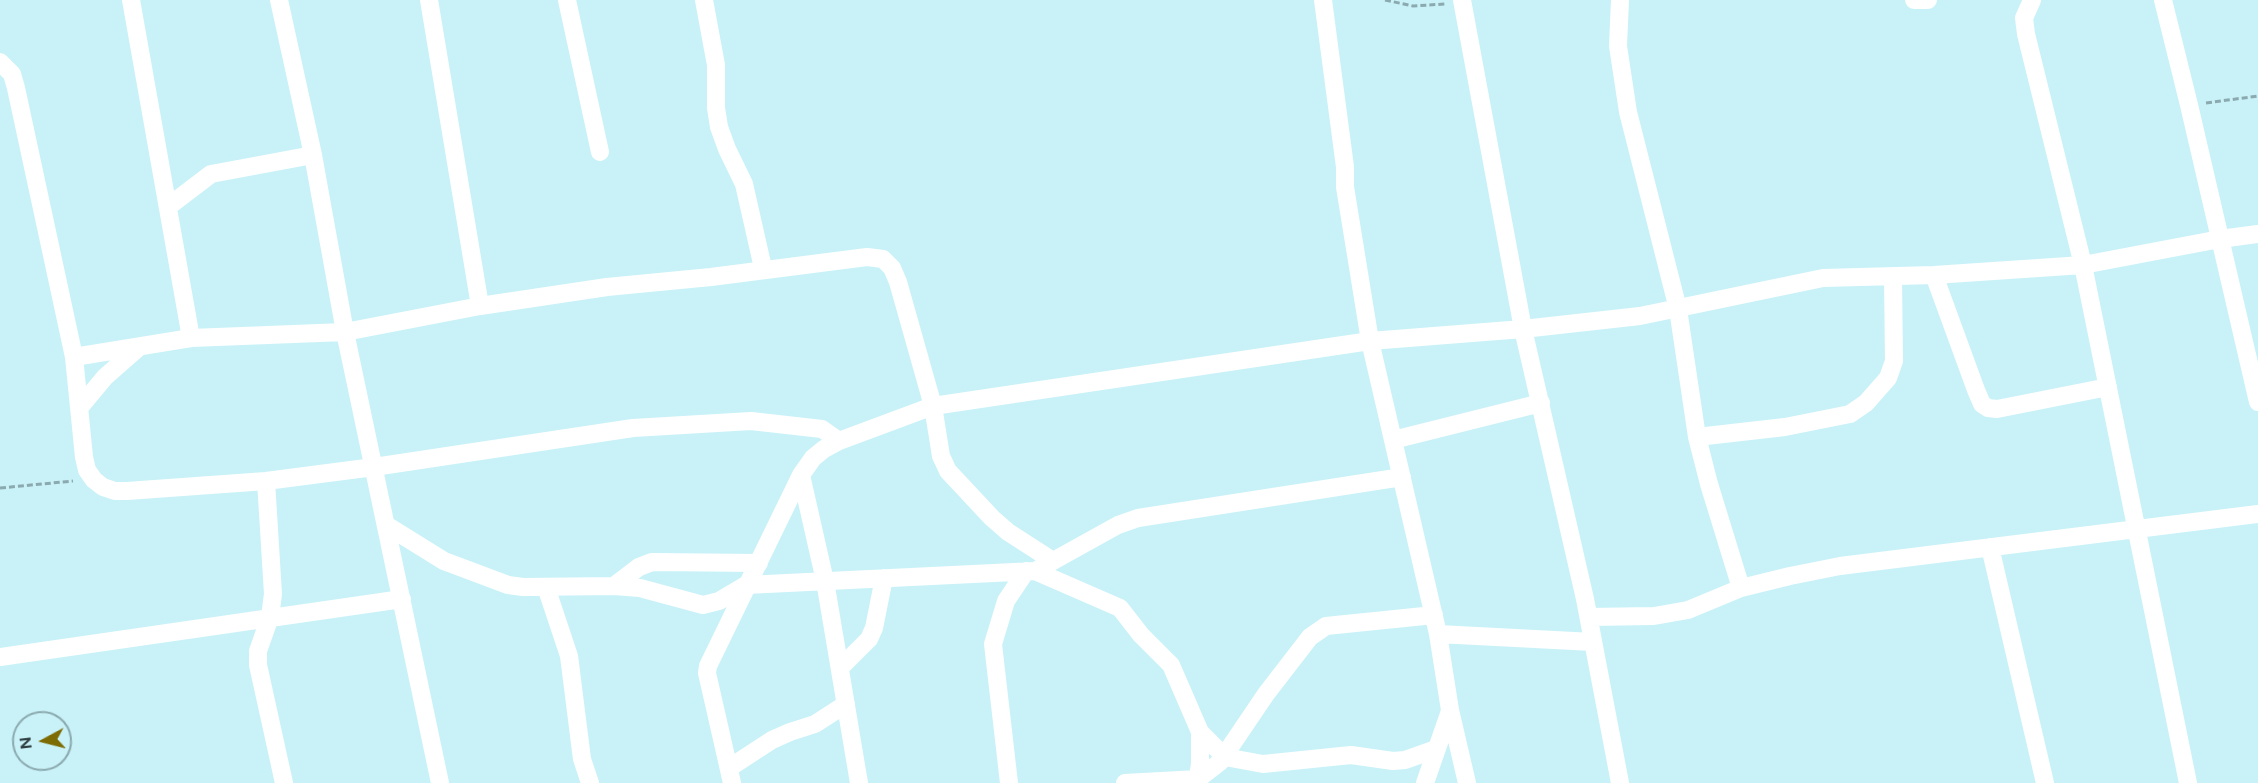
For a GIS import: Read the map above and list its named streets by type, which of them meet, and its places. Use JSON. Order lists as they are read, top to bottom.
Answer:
{
  "north": "left"
}
